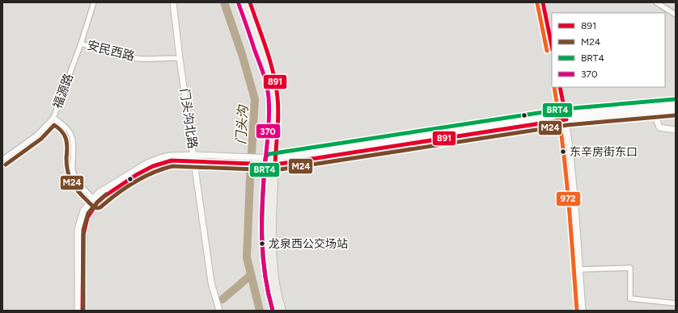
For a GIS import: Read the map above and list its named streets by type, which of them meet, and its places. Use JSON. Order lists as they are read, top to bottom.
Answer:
{
  "streets": {
    "street": ["安民西路", "福源路", "门头沟北路"]
  },
  "crossings": [
    ["安民西路", "福源路"],
    ["安民西路", "门头沟北路"]
  ],
  "water": ["门头沟"],
  "places": ["东辛房街东口", "龙泉西公交场站"],
  "lines": [
    "transit line 891",
    "transit line 972",
    "transit line 370",
    "transit line BRT4",
    "transit line M24"
  ],
  "legend": [
    "891",
    "M24",
    "BRT4",
    "370"
  ]
}
